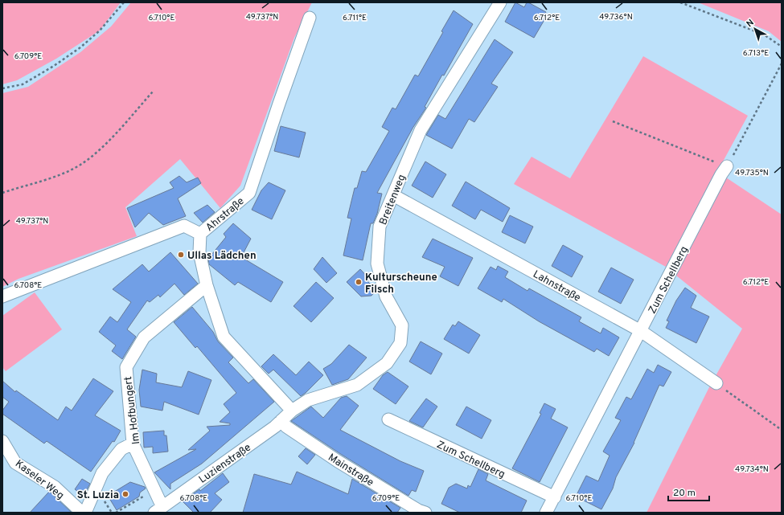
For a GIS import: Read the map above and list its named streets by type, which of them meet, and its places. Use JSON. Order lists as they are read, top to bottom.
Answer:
{
  "streets": {
    "street": [
      "Breitenweg",
      "Ahrstraße",
      "Zum Schellberg",
      "Lahnstraße",
      "Im Hofbungert",
      "Luzienstraße",
      "Mainstraße",
      "Kaseler Weg"
    ]
  },
  "crossings": [
    ["Breitenweg", "Ahrstraße"],
    ["Breitenweg", "Lahnstraße"],
    ["Breitenweg", "Luzienstraße"],
    ["Ahrstraße", "Im Hofbungert"],
    ["Ahrstraße", "Luzienstraße"],
    ["Zum Schellberg", "Lahnstraße"],
    ["Im Hofbungert", "Luzienstraße"],
    ["Luzienstraße", "Mainstraße"]
  ],
  "places": ["Ullas Lädchen", "Kulturscheune Filsch", "St. Luzia"],
  "scale_bar": "20 m",
  "north": "top left",
  "coordinates": [
    "49.737°N",
    "49.736°N",
    "6.710°E",
    "6.711°E",
    "6.712°E",
    "6.713°E",
    "6.709°E",
    "49.735°N",
    "6.708°E",
    "49.734°N"
  ]
}
